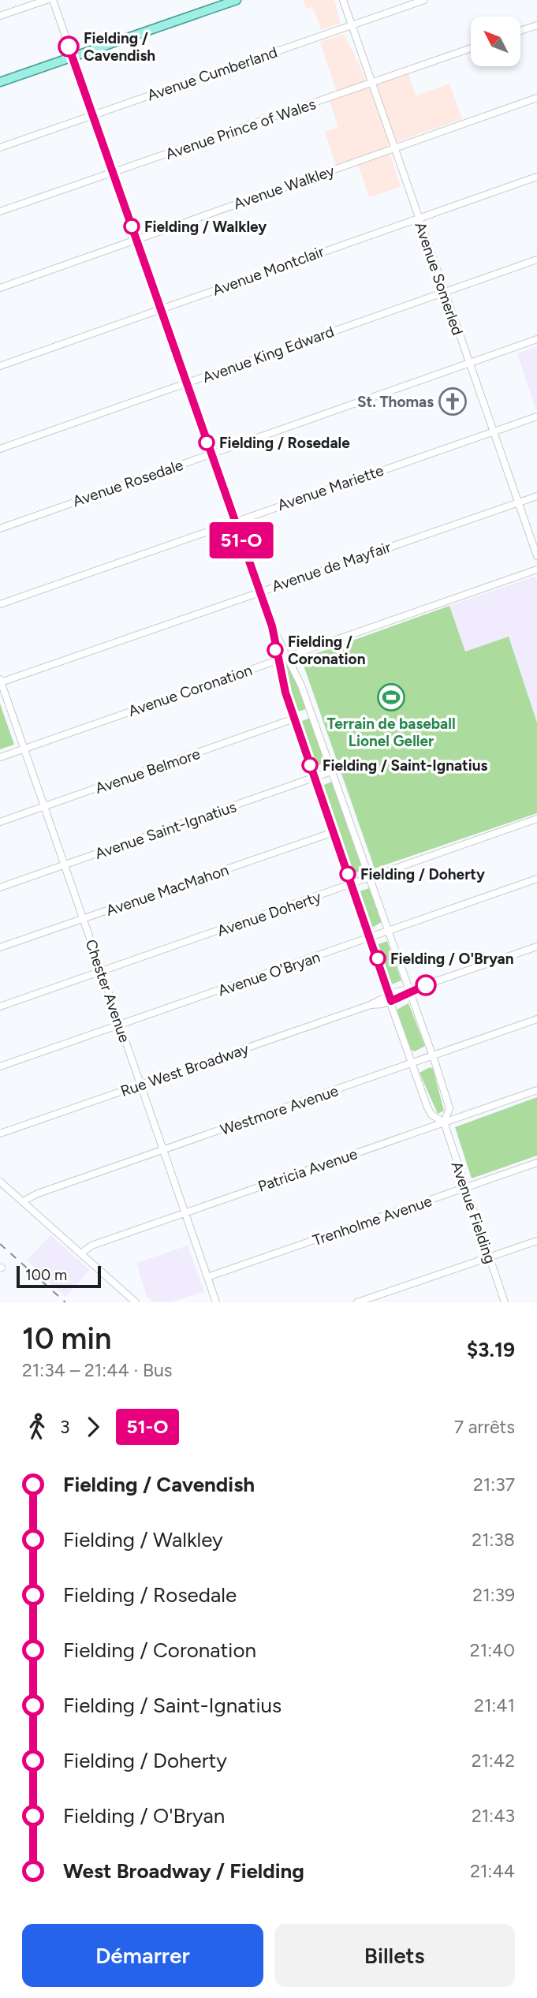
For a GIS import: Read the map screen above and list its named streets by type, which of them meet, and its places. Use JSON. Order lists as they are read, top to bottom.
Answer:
{
  "streets": {
    "street": [
      "Avenue Cumberland",
      "Avenue Prince of Wales",
      "Avenue Walkley",
      "Avenue Montclair",
      "Avenue Somerled",
      "Avenue King Edward",
      "Avenue Rosedale",
      "Avenue Mariette",
      "Avenue de Mayfair",
      "Avenue Coronation",
      "Avenue Belmore",
      "Avenue Saint-Ignatius",
      "Avenue MacMahon",
      "Avenue Doherty",
      "Avenue O'Bryan",
      "Chester Avenue",
      "Rue West Broadway",
      "Westmore Avenue",
      "Patricia Avenue",
      "Avenue Fielding",
      "Trenholme Avenue"
    ]
  },
  "crossings": [
    ["Avenue Cumberland", "Avenue Somerled"],
    ["Avenue Cumberland", "Avenue Fielding"],
    ["Avenue Prince of Wales", "Avenue Somerled"],
    ["Avenue Prince of Wales", "Avenue Fielding"],
    ["Avenue Walkley", "Avenue Somerled"],
    ["Avenue Walkley", "Avenue Fielding"],
    ["Avenue Montclair", "Avenue Somerled"],
    ["Avenue Montclair", "Avenue Fielding"],
    ["Avenue Somerled", "Avenue King Edward"],
    ["Avenue Somerled", "Avenue Rosedale"],
    ["Avenue Somerled", "Avenue Mariette"],
    ["Avenue Somerled", "Avenue de Mayfair"],
    ["Avenue King Edward", "Avenue Fielding"],
    ["Avenue Rosedale", "Avenue Fielding"],
    ["Avenue Mariette", "Avenue Fielding"],
    ["Avenue de Mayfair", "Chester Avenue"],
    ["Avenue de Mayfair", "Avenue Fielding"],
    ["Avenue Coronation", "Chester Avenue"],
    ["Avenue Coronation", "Avenue Fielding"],
    ["Avenue Belmore", "Chester Avenue"],
    ["Avenue Belmore", "Avenue Fielding"],
    ["Avenue Saint-Ignatius", "Chester Avenue"],
    ["Avenue Saint-Ignatius", "Avenue Fielding"],
    ["Avenue MacMahon", "Chester Avenue"],
    ["Avenue MacMahon", "Avenue Fielding"],
    ["Avenue Doherty", "Chester Avenue"],
    ["Avenue Doherty", "Avenue Fielding"],
    ["Avenue O'Bryan", "Chester Avenue"],
    ["Avenue O'Bryan", "Avenue Fielding"],
    ["Chester Avenue", "Rue West Broadway"],
    ["Chester Avenue", "Westmore Avenue"],
    ["Chester Avenue", "Patricia Avenue"],
    ["Chester Avenue", "Trenholme Avenue"],
    ["Rue West Broadway", "Avenue Fielding"],
    ["Westmore Avenue", "Avenue Fielding"],
    ["Patricia Avenue", "Avenue Fielding"],
    ["Avenue Fielding", "Trenholme Avenue"]
  ],
  "places": {
    "other": [
      "Fielding / Cavendish",
      "Fielding / Walkley",
      "Fielding / Rosedale",
      "Fielding / Coronation",
      "Fielding / Saint-Ignatius",
      "Fielding / Doherty",
      "Fielding / O'Bryan"
    ],
    "church": ["St. Thomas"],
    "sports": ["Terrain de baseball Lionel Geller"]
  },
  "lines": ["bus line 51-O"],
  "scale_bar": "100 m",
  "north": "top left",
  "page": {
    "on_map": "51-O",
    "scale": "100 m",
    "heading": ["10 min", "21:34 – 21:44 · Bus", "$3.19"],
    "legs": ["3", "51-O", "7 arrêts"],
    "list": [
      {
        "name": "Fielding / Cavendish",
        "value": "21:37"
      },
      {
        "name": "Fielding / Walkley",
        "value": "21:38"
      },
      {
        "name": "Fielding / Rosedale",
        "value": "21:39"
      },
      {
        "name": "Fielding / Coronation",
        "value": "21:40"
      },
      {
        "name": "Fielding / Saint-Ignatius",
        "value": "21:41"
      },
      {
        "name": "Fielding / Doherty",
        "value": "21:42"
      },
      {
        "name": "Fielding / O'Bryan",
        "value": "21:43"
      },
      {
        "name": "West Broadway / Fielding",
        "value": "21:44"
      }
    ],
    "buttons": ["Démarrer", "Billets"]
  }
}
